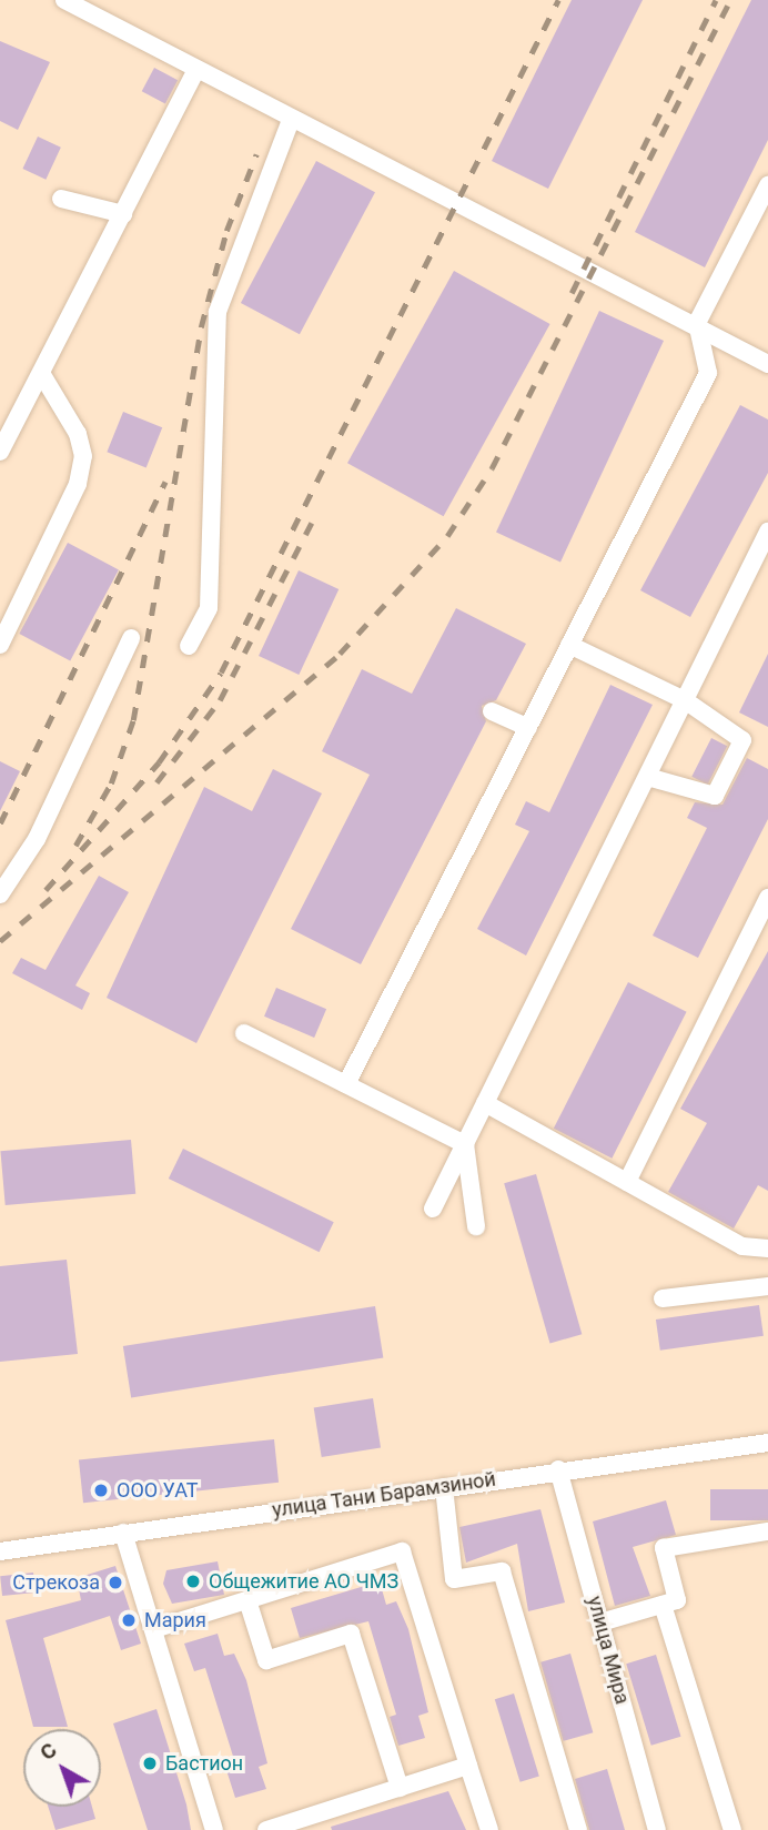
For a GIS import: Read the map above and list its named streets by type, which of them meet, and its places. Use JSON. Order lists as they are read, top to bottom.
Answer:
{
  "streets": {
    "street": ["улица Тани Барамзиной", "улица Мира"]
  },
  "crossings": [
    ["улица Тани Барамзиной", "улица Мира"]
  ],
  "places": [
    "ООО УАТ",
    "Общежитие АО ЧМЗ",
    "Стрекоза",
    "Мария",
    "Бастион"
  ],
  "north": "top left"
}
